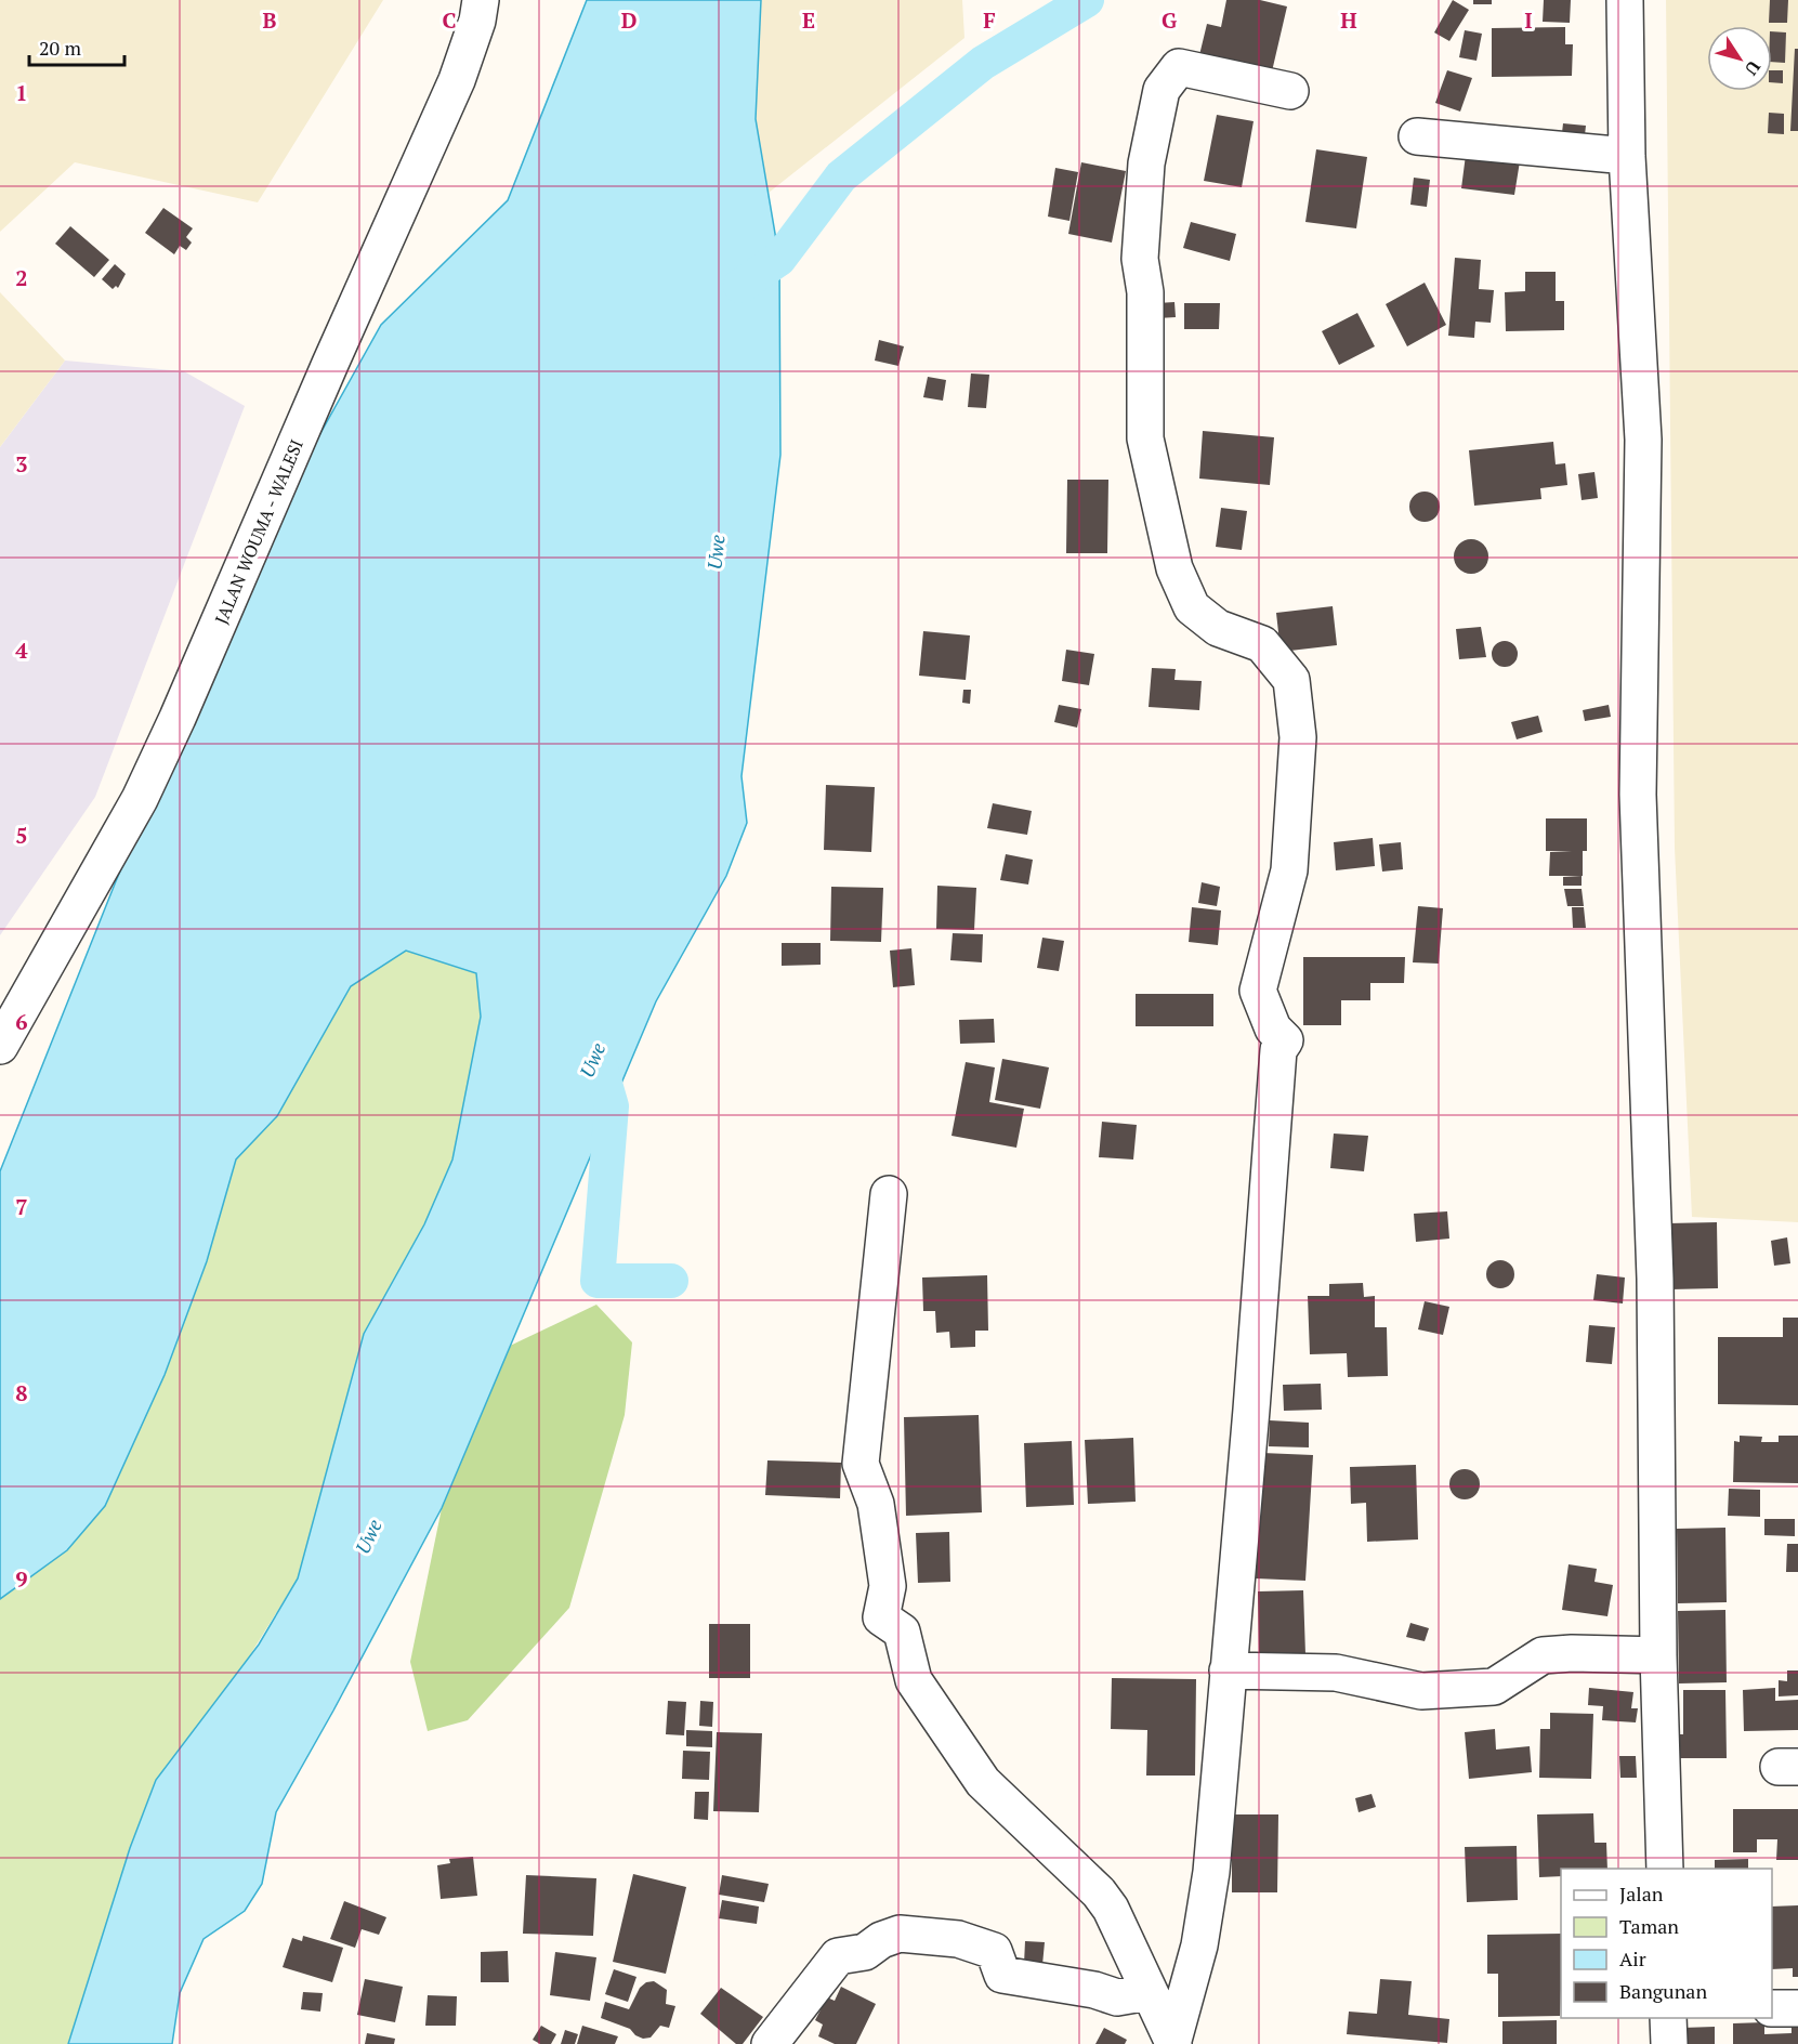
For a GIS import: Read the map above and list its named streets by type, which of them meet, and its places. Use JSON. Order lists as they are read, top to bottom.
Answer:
{
  "streets": {
    "street": ["JALAN WOUMA - WALESI"]
  },
  "water": ["Uwe"],
  "legend": [
    "Jalan",
    "Taman",
    "Air",
    "Bangunan"
  ],
  "scale_bar": "20 m",
  "north": "bottom right",
  "grid": {
    "columns": [
      "B",
      "C",
      "D",
      "E",
      "F",
      "G",
      "H",
      "I"
    ],
    "rows": [
      "1",
      "2",
      "3",
      "4",
      "5",
      "6",
      "7",
      "8",
      "9"
    ]
  }
}
